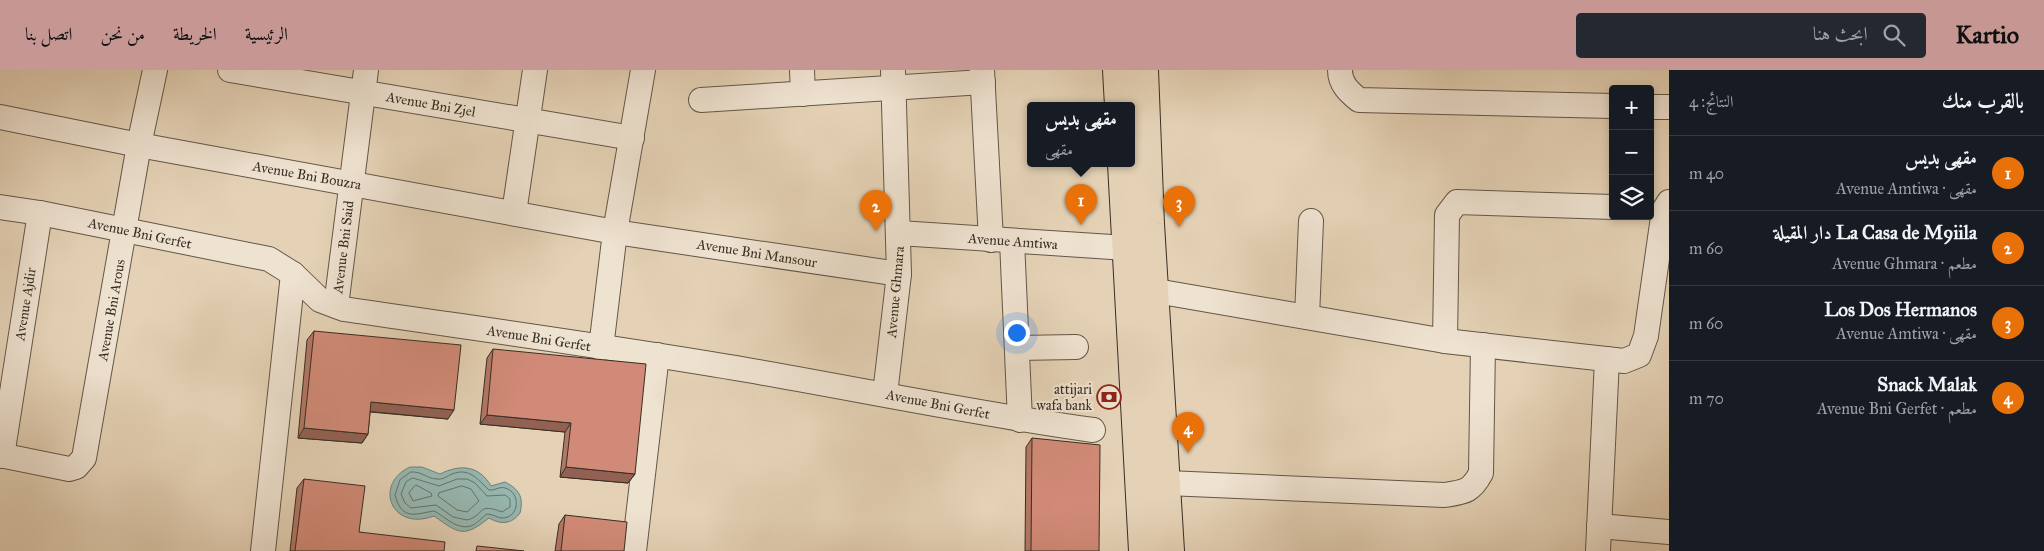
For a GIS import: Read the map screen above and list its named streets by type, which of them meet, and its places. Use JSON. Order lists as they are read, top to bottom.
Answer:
{
  "streets": {
    "street": [
      "Avenue Bni Zjel",
      "Avenue Bni Bouzra",
      "Avenue Bni Gerfet",
      "Avenue Amtiwa",
      "Avenue Bni Said",
      "Avenue Bni Mansour",
      "Avenue Ghmara",
      "Avenue Ajdir",
      "Avenue Bni Arous"
    ]
  },
  "crossings": [
    ["Avenue Bni Zjel", "Avenue Bni Said"],
    ["Avenue Bni Bouzra", "Avenue Bni Said"],
    ["Avenue Bni Bouzra", "Avenue Bni Mansour"],
    ["Avenue Bni Bouzra", "Avenue Bni Arous"],
    ["Avenue Bni Gerfet", "Avenue Bni Said"],
    ["Avenue Bni Gerfet", "Avenue Ghmara"],
    ["Avenue Bni Gerfet", "Avenue Ajdir"],
    ["Avenue Bni Gerfet", "Avenue Bni Arous"],
    ["Avenue Amtiwa", "Avenue Ghmara"],
    ["Avenue Bni Mansour", "Avenue Ghmara"],
    ["Avenue Ajdir", "Avenue Bni Arous"]
  ],
  "places": {
    "bank": ["attijari wafa bank"]
  },
  "page": {
    "header": "Kartio",
    "search": "ابحث هنا",
    "nav": [
      "الرئيسية",
      "الخريطة",
      "من نحن",
      "اتصل بنا"
    ],
    "heading": ["بالقرب منك", "النتائج: 4"],
    "map_buttons": ["+", "−"],
    "popup": ["مقهى بديس", "مقهى"],
    "list": [
      {
        "mark": "1",
        "name": "مقهى بديس",
        "note": "مقهى · Avenue Amtiwa",
        "value": "40 m"
      },
      {
        "mark": "2",
        "name": "La Casa de M9iila دار المقيلة",
        "note": "مطعم · Avenue Ghmara",
        "value": "60 m"
      },
      {
        "mark": "3",
        "name": "Los Dos Hermanos",
        "note": "مقهى · Avenue Amtiwa",
        "value": "60 m"
      },
      {
        "mark": "4",
        "name": "Snack Malak",
        "note": "مطعم · Avenue Bni Gerfet",
        "value": "70 m"
      }
    ],
    "pins": [
      "1",
      "3",
      "2",
      "4"
    ]
  }
}
